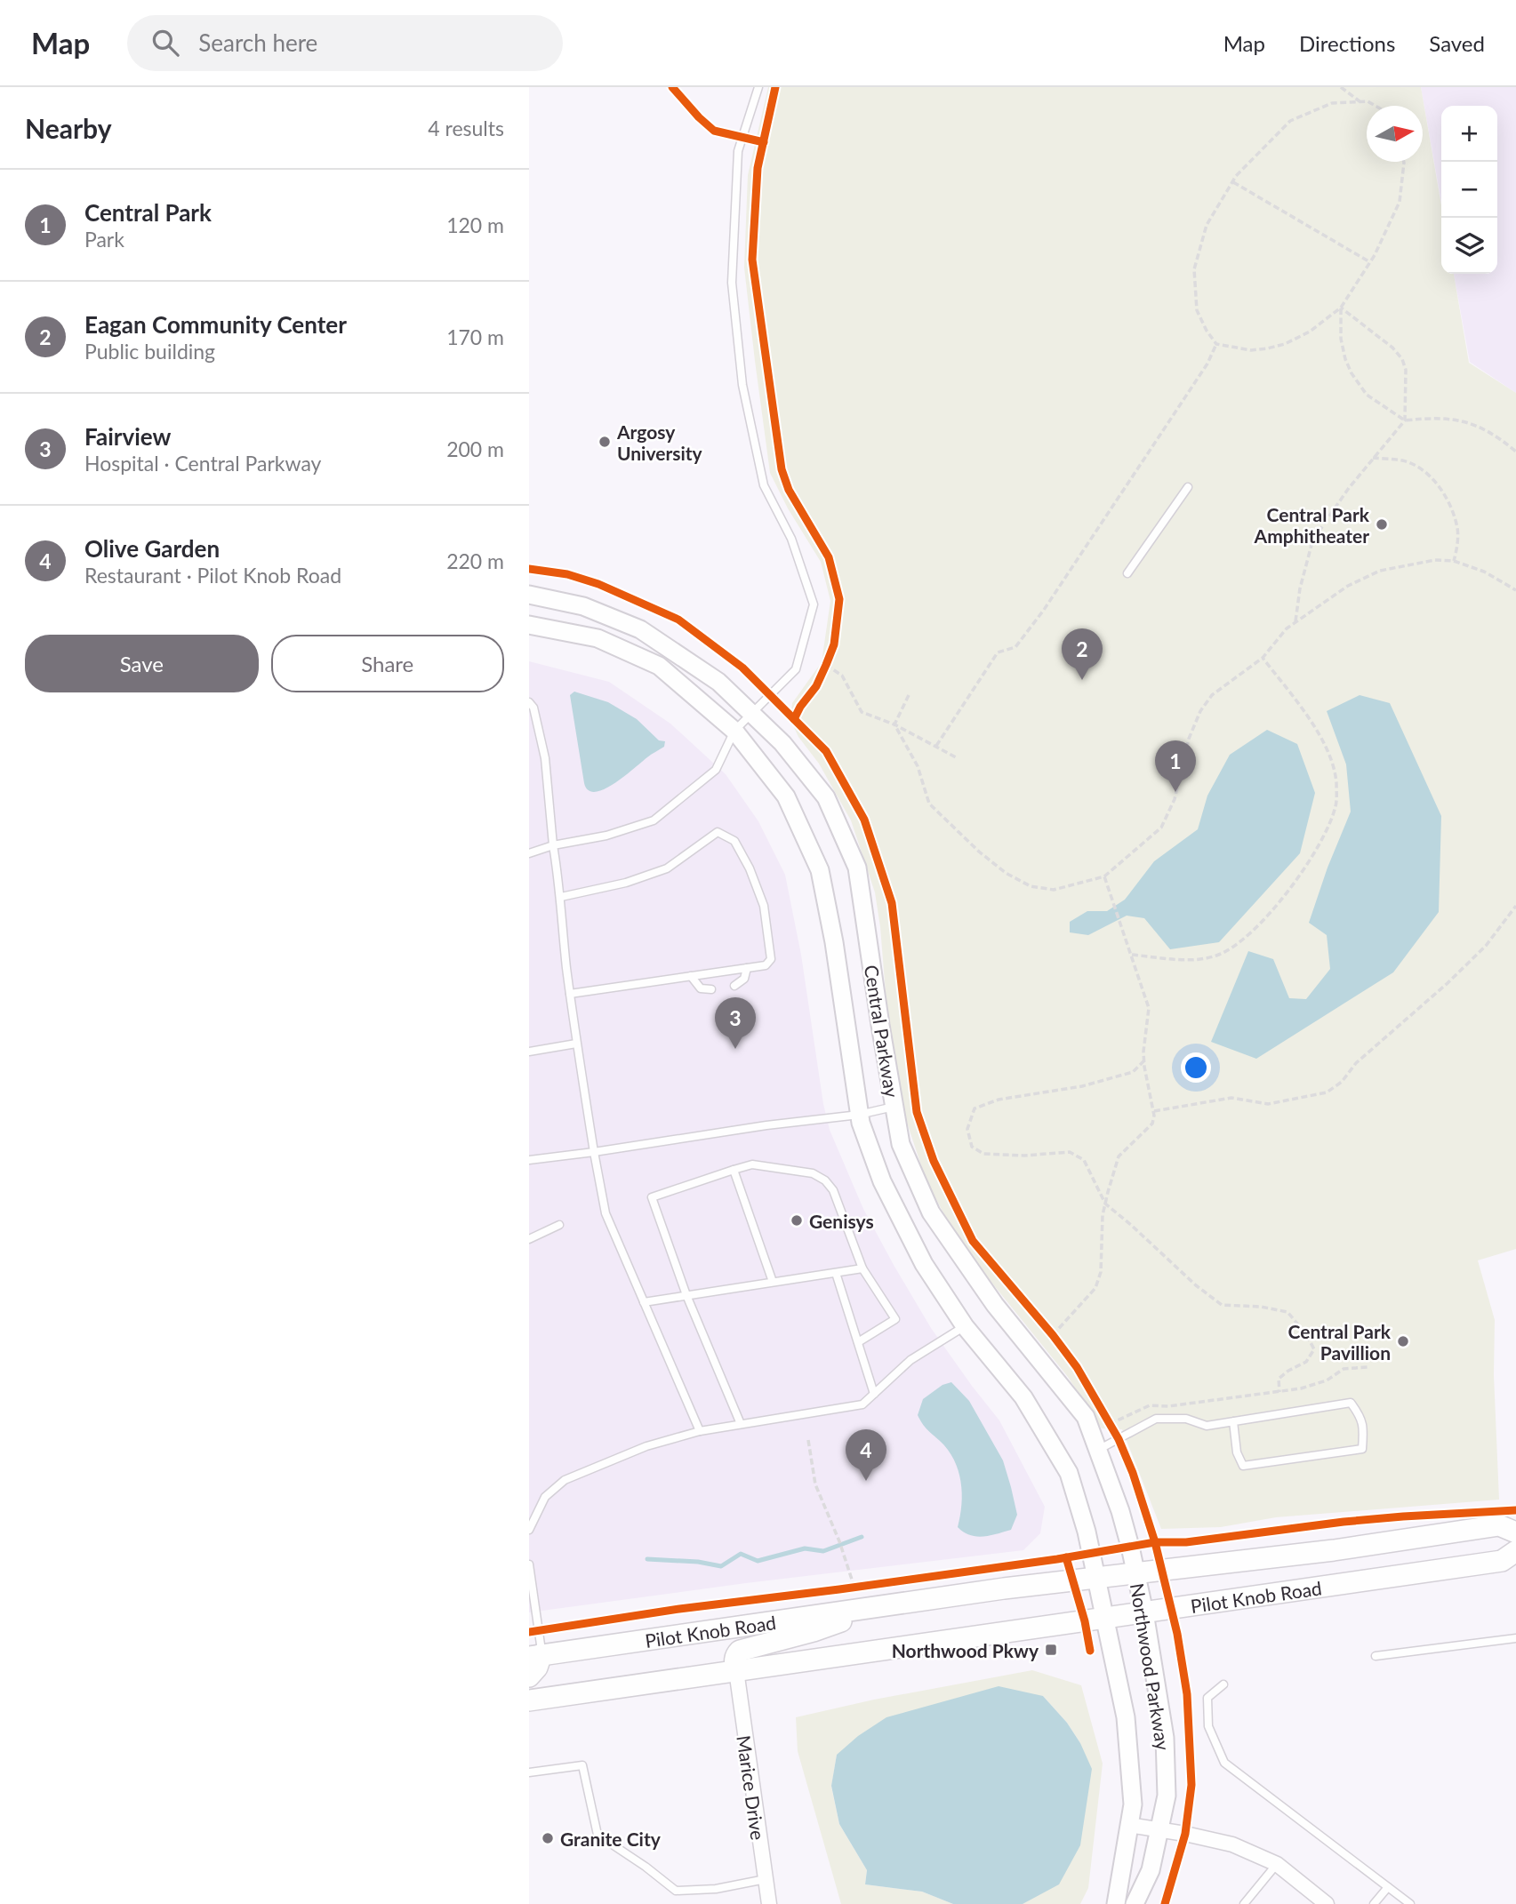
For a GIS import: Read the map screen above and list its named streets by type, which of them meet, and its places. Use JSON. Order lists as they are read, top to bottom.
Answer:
{
  "streets": {
    "main road": ["Pilot Knob Road"],
    "street": ["Central Parkway", "Northwood Parkway", "Marice Drive"]
  },
  "crossings": [
    ["Central Parkway", "Pilot Knob Road"],
    ["Central Parkway", "Northwood Parkway"],
    ["Pilot Knob Road", "Northwood Parkway"],
    ["Pilot Knob Road", "Marice Drive"]
  ],
  "places": {
    "other": [
      "Argosy University",
      "Central Park Amphitheater",
      "Genisys",
      "Central Park Pavillion",
      "Granite City"
    ],
    "transit": ["Northwood Pkwy"]
  },
  "north": "right",
  "page": {
    "header": "Map",
    "search": "Search here",
    "nav": ["Map", "Directions", "Saved"],
    "heading": ["Nearby", "4 results"],
    "map_buttons": ["+", "−"],
    "list": [
      {
        "mark": "1",
        "name": "Central Park",
        "note": "Park",
        "value": "120 m"
      },
      {
        "mark": "2",
        "name": "Eagan Community Center",
        "note": "Public building",
        "value": "170 m"
      },
      {
        "mark": "3",
        "name": "Fairview",
        "note": "Hospital · Central Parkway",
        "value": "200 m"
      },
      {
        "mark": "4",
        "name": "Olive Garden",
        "note": "Restaurant · Pilot Knob Road",
        "value": "220 m"
      }
    ],
    "buttons": ["Save", "Share"],
    "pins": [
      "2",
      "1",
      "3",
      "4"
    ]
  }
}
